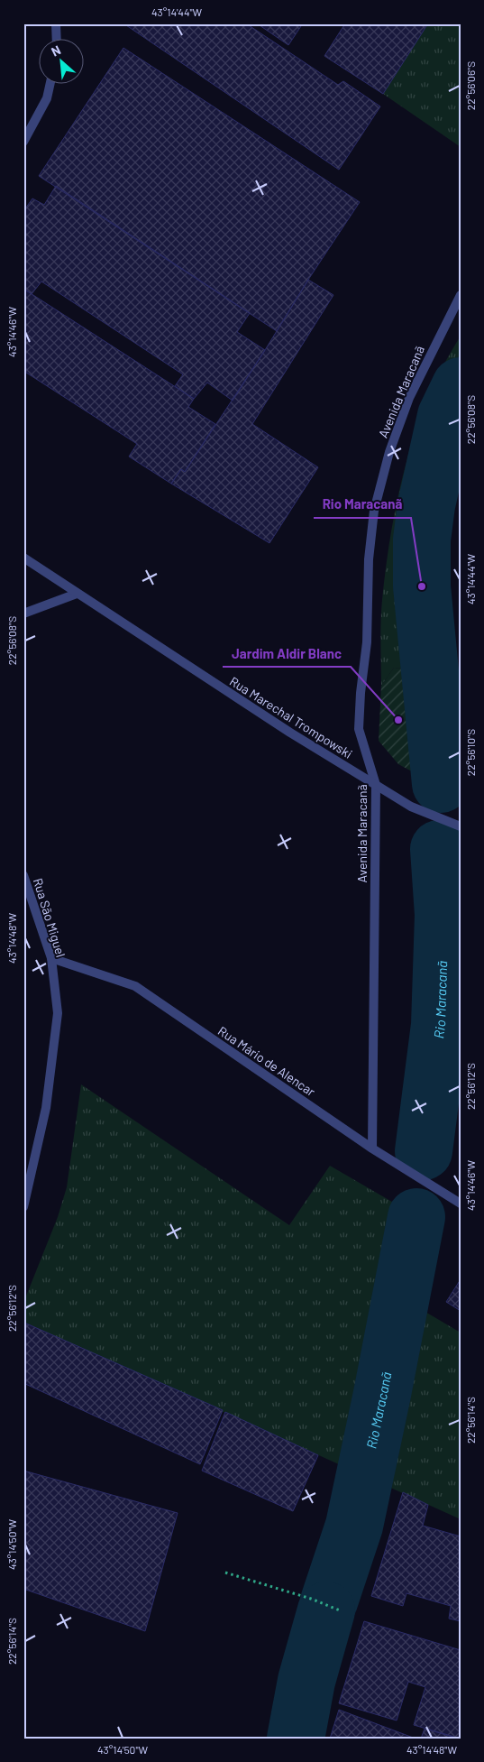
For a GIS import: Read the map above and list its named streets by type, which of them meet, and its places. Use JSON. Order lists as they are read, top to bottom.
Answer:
{
  "streets": {
    "street": [
      "Avenida Maracanã",
      "Rua Marechal Trompowski",
      "Rua São Miguel",
      "Rua Mário de Alencar"
    ]
  },
  "crossings": [
    ["Avenida Maracanã", "Rua Marechal Trompowski"],
    ["Avenida Maracanã", "Rua Mário de Alencar"],
    ["Rua São Miguel", "Rua Mário de Alencar"]
  ],
  "water": ["Rio Maracanã"],
  "places": ["Rio Maracanã", "Jardim Aldir Blanc"],
  "north": "top left",
  "coordinates": [
    "43°14'44\"W",
    "22°56'06\"S",
    "43°14'46\"W",
    "22°56'08\"S",
    "22°56'10\"S",
    "43°14'48\"W",
    "22°56'12\"S",
    "22°56'14\"S",
    "43°14'50\"W"
  ]
}
